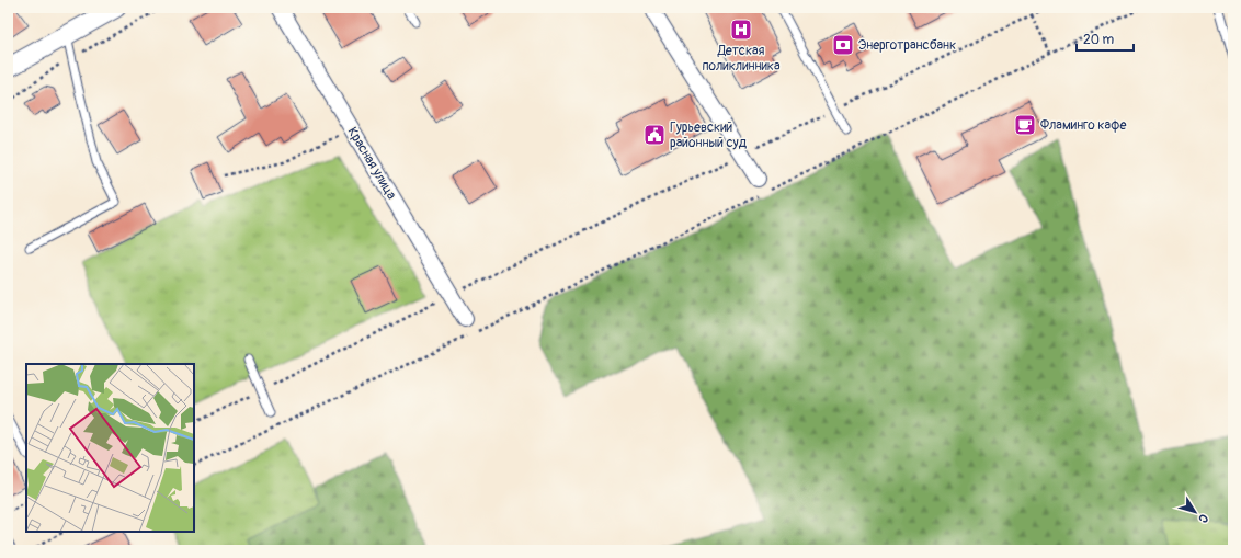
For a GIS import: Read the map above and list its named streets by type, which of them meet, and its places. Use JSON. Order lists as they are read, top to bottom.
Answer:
{
  "streets": {
    "street": ["Красная улица"]
  },
  "places": {
    "hospital": ["Детская поликлинника"],
    "bank": ["Энерготрансбанк"],
    "cafe": ["Фламинго кафе"],
    "public building": ["Гурьевский районный суд"]
  },
  "scale_bar": "20 m",
  "north": "bottom right"
}
